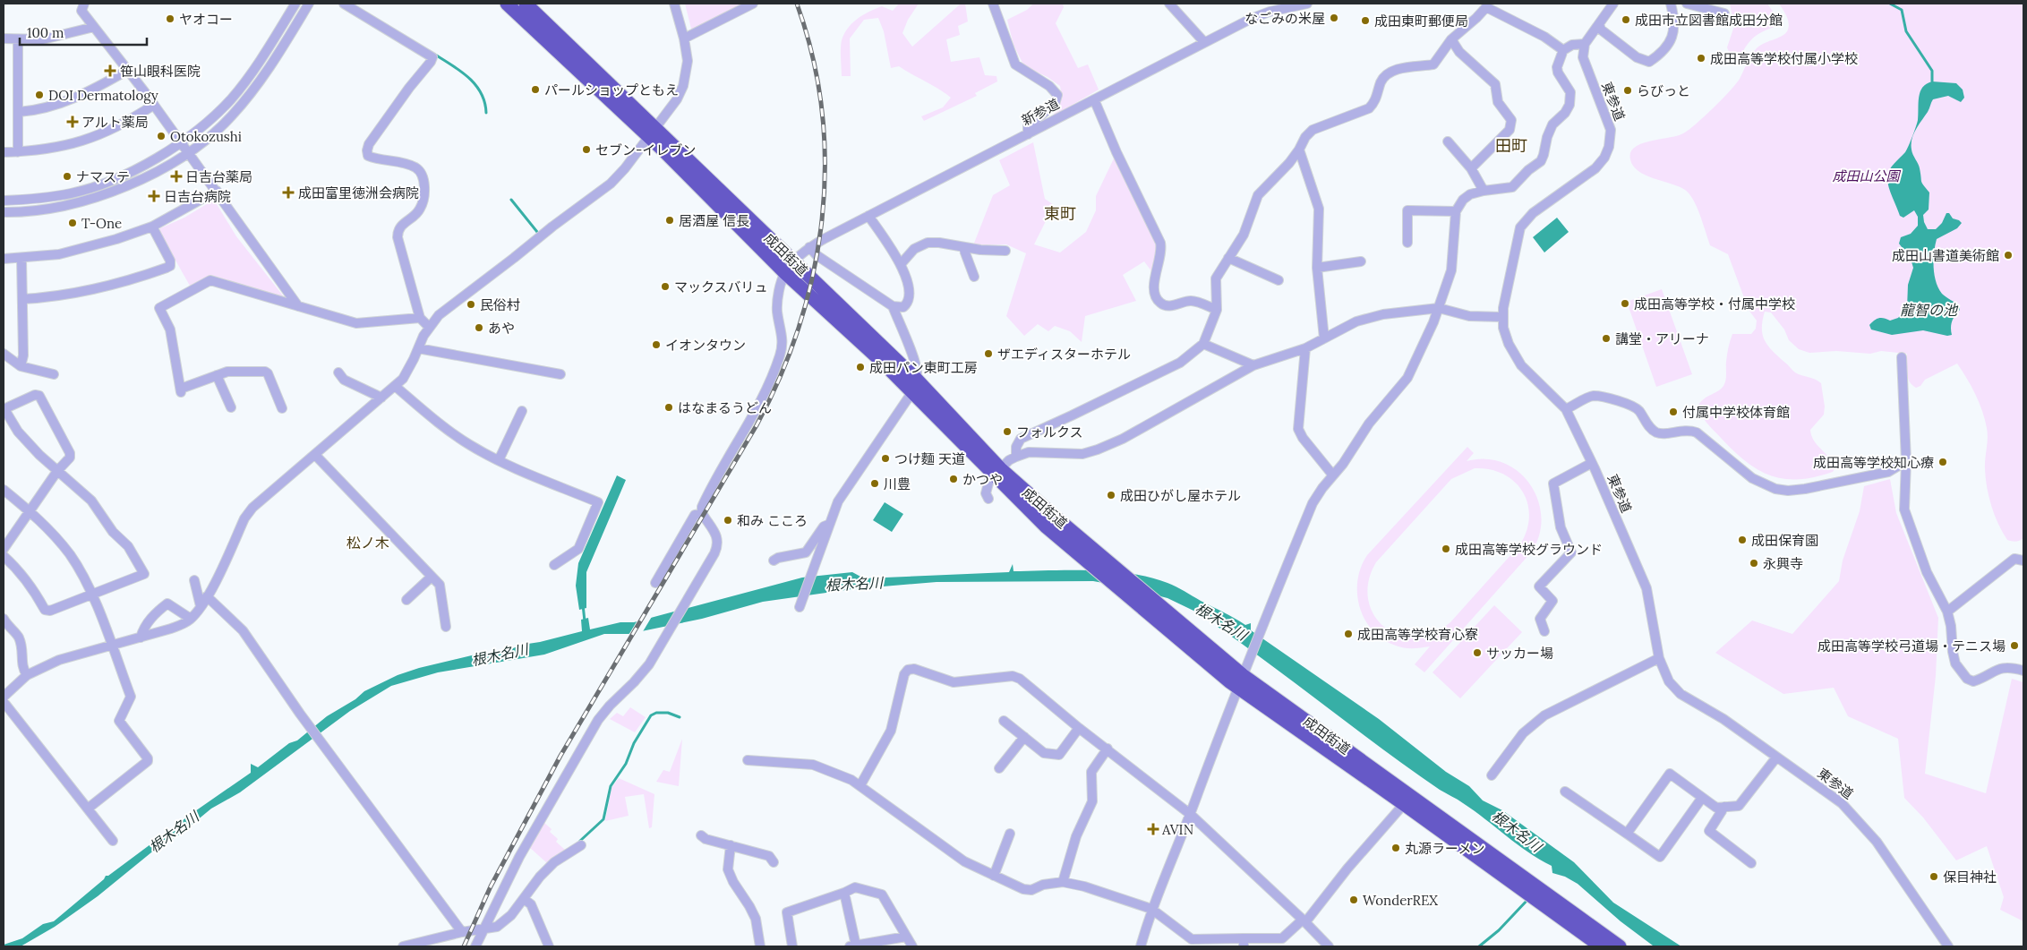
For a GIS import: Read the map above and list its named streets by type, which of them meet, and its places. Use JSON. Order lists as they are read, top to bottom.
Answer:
{
  "streets": {
    "highway": ["成田街道"],
    "street": ["東参道", "新参道"]
  },
  "crossings": [
    ["新参道", "成田街道"]
  ],
  "districts": ["田町", "東町", "松ノ木"],
  "water": ["龍智の池", "根木名川"],
  "parks": ["成田山公園"],
  "places": {
    "other": [
      "なごみの米屋",
      "ヤオコー",
      "成田市立図書館成田分館",
      "成田東町郵便局",
      "成田高等学校付属小学校",
      "パールショップともえ",
      "らびっと",
      "DOI Dermatology",
      "Otokozushi",
      "セブン-イレブン",
      "ナマステ",
      "居酒屋 信長",
      "T-One",
      "成田山書道美術館",
      "マックスバリュ",
      "成田高等学校・付属中学校",
      "民俗村",
      "あや",
      "講堂・アリーナ",
      "イオンタウン",
      "ザエディスターホテル",
      "成田パン東町工房",
      "はなまるうどん",
      "付属中学校体育館",
      "フォルクス",
      "つけ麵 天道",
      "成田高等学校知心療",
      "かつや",
      "川豊",
      "成田ひがし屋ホテル",
      "和み こころ",
      "成田保育園",
      "成田高等学校グラウンド",
      "永興寺",
      "成田高等学校育心寮",
      "成田高等学校弓道場・テニス場",
      "サッカー場",
      "丸源ラーメン",
      "保目神社",
      "WonderREX"
    ],
    "health": [
      "笹山眼科医院",
      "アルト薬局",
      "日吉台薬局",
      "成田富里徳洲会病院",
      "日吉台病院",
      "AVIN"
    ]
  },
  "scale_bar": "100 m"
}
